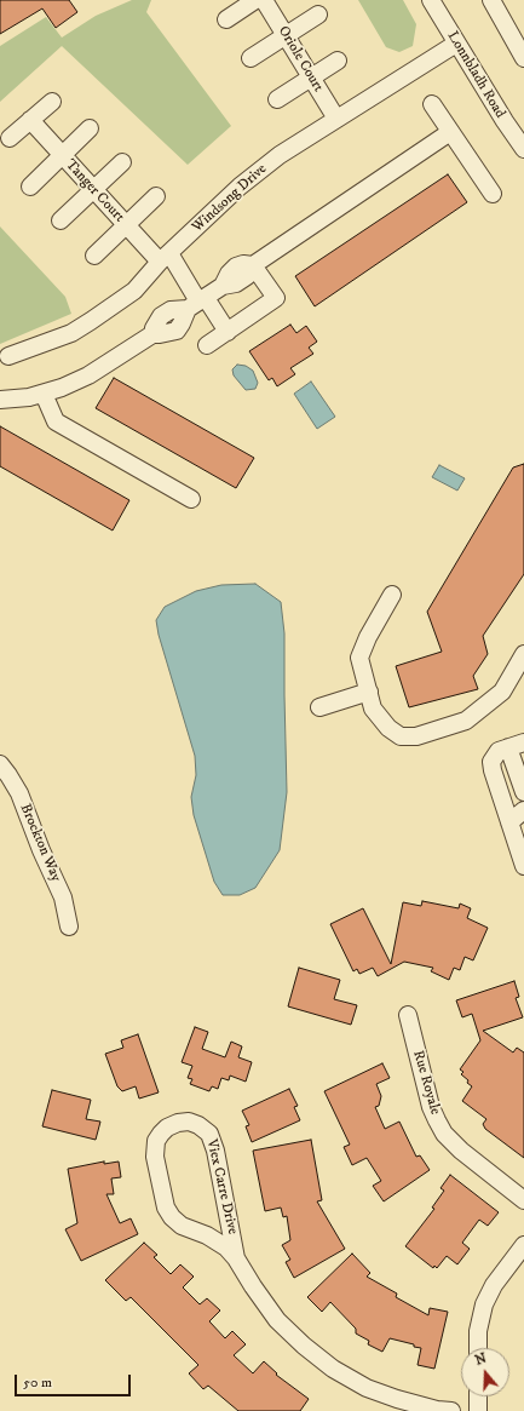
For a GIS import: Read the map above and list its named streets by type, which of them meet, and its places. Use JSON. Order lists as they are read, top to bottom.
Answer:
{
  "streets": {
    "street": [
      "Oriole Court",
      "Lonnbladh Road",
      "Tanger Court",
      "Windsong Drive",
      "Brockton Way",
      "Rue Royale",
      "Viex Carre Drive"
    ]
  },
  "crossings": [
    ["Oriole Court", "Windsong Drive"],
    ["Lonnbladh Road", "Windsong Drive"],
    ["Tanger Court", "Windsong Drive"]
  ],
  "scale_bar": "50 m",
  "north": "top"
}
